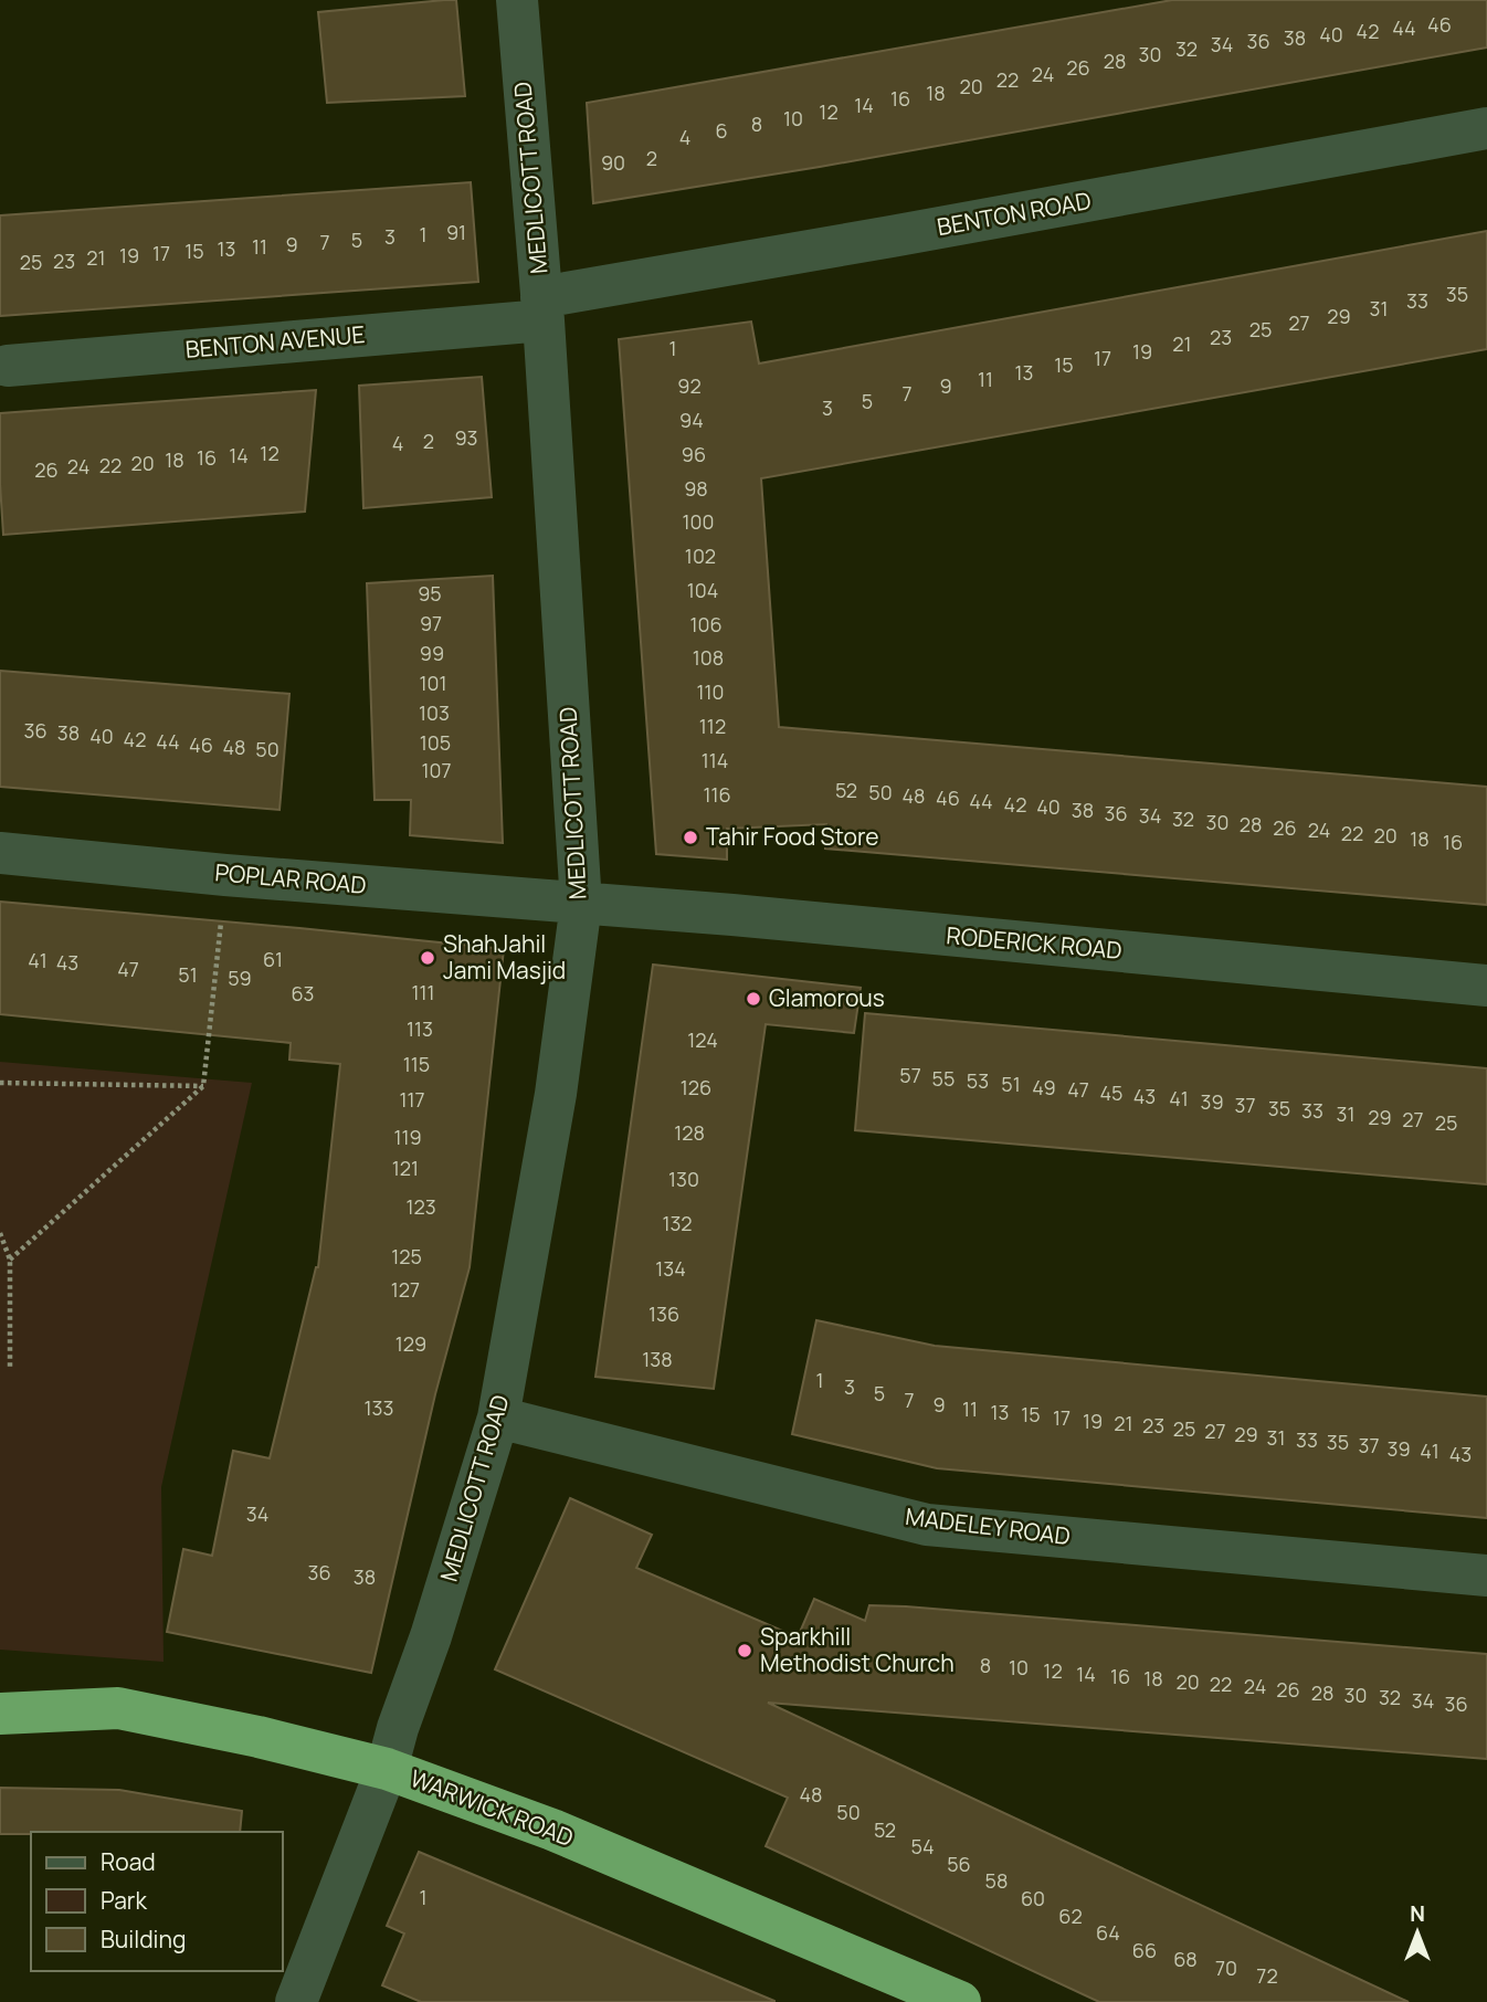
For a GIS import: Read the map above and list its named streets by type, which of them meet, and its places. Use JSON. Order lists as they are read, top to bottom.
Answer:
{
  "streets": {
    "highway": ["WARWICK ROAD"],
    "street": [
      "MEDLICOTT ROAD",
      "BENTON ROAD",
      "BENTON AVENUE",
      "POPLAR ROAD",
      "RODERICK ROAD",
      "MADELEY ROAD"
    ]
  },
  "crossings": [
    ["MEDLICOTT ROAD", "BENTON ROAD"],
    ["MEDLICOTT ROAD", "BENTON AVENUE"],
    ["MEDLICOTT ROAD", "POPLAR ROAD"],
    ["MEDLICOTT ROAD", "RODERICK ROAD"],
    ["MEDLICOTT ROAD", "MADELEY ROAD"],
    ["MEDLICOTT ROAD", "WARWICK ROAD"],
    ["BENTON ROAD", "BENTON AVENUE"],
    ["POPLAR ROAD", "RODERICK ROAD"]
  ],
  "places": [
    "Tahir Food Store",
    "ShahJahil Jami Masjid",
    "Glamorous",
    "Sparkhill Methodist Church"
  ],
  "house_numbers": [
    "46",
    "44",
    "42",
    "40",
    "38",
    "36",
    "34",
    "32",
    "30",
    "28",
    "26",
    "24",
    "22",
    "20",
    "18",
    "16",
    "14",
    "12",
    "10",
    "8",
    "6",
    "4",
    "2",
    "90",
    "91",
    "1",
    "3",
    "5",
    "7",
    "9",
    "11",
    "13",
    "15",
    "17",
    "19",
    "21",
    "23",
    "25",
    "35",
    "33",
    "31",
    "29",
    "27",
    "25",
    "23",
    "21",
    "1",
    "19",
    "17",
    "15",
    "13",
    "11",
    "92",
    "9",
    "7",
    "5",
    "3",
    "94",
    "93",
    "2",
    "4",
    "12",
    "96",
    "14",
    "16",
    "18",
    "20",
    "22",
    "24",
    "26",
    "98",
    "100",
    "102",
    "104",
    "95",
    "97",
    "106",
    "99",
    "108",
    "101",
    "110",
    "103",
    "112",
    "36",
    "38",
    "40",
    "42",
    "44",
    "105",
    "46",
    "48",
    "50",
    "114",
    "107",
    "52",
    "50",
    "116",
    "48",
    "46",
    "44",
    "42",
    "40",
    "38",
    "36",
    "34",
    "32",
    "30",
    "28",
    "26",
    "24",
    "22",
    "20",
    "18",
    "16",
    "61",
    "41",
    "43",
    "47",
    "51",
    "59",
    "111",
    "63",
    "113",
    "124",
    "115",
    "57",
    "55",
    "53",
    "51",
    "126",
    "49",
    "47",
    "45",
    "43",
    "41",
    "117",
    "39",
    "37",
    "35",
    "33",
    "31",
    "29",
    "27",
    "25",
    "128",
    "119",
    "121",
    "130",
    "123",
    "132",
    "125",
    "134",
    "127",
    "136",
    "129",
    "138",
    "1",
    "3",
    "5",
    "7",
    "9",
    "133",
    "11",
    "13",
    "15",
    "17",
    "19",
    "21",
    "23",
    "25",
    "27",
    "29",
    "31",
    "33",
    "35",
    "37",
    "39",
    "41",
    "43",
    "34",
    "36",
    "38",
    "8",
    "10",
    "12",
    "14",
    "16",
    "18",
    "20",
    "22",
    "24",
    "26",
    "28",
    "30",
    "32",
    "34",
    "36",
    "48",
    "50",
    "52",
    "54",
    "56",
    "58",
    "1",
    "60",
    "62",
    "64",
    "66",
    "68",
    "70",
    "72"
  ],
  "legend": ["Road", "Park", "Building"],
  "north": "top"
}
